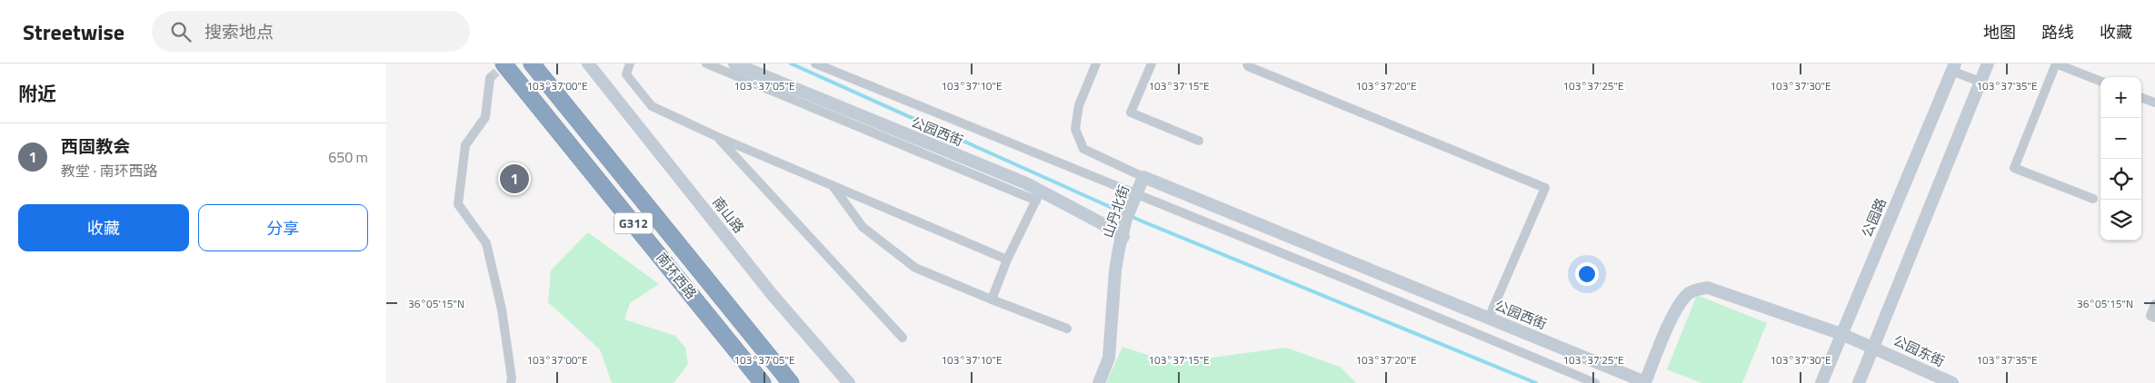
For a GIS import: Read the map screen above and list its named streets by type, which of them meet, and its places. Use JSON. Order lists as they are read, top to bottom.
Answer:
{
  "streets": {
    "highway": ["G312", "南环西路"],
    "street": [
      "公园西街",
      "山丹北街",
      "南山路",
      "公园路",
      "公园东街"
    ]
  },
  "crossings": [
    ["公园西街", "山丹北街"],
    ["公园西街", "公园路"],
    ["公园西街", "公园东街"],
    ["公园路", "公园东街"]
  ],
  "page": {
    "header": "Streetwise",
    "search": "搜索地点",
    "nav": ["地图", "路线", "收藏"],
    "heading": "附近",
    "map_buttons": ["+", "−"],
    "list": [
      {
        "mark": "1",
        "name": "西固教会",
        "note": "教堂 · 南环西路",
        "value": "650 m"
      }
    ],
    "pins": "1",
    "buttons": ["收藏", "分享"]
  },
  "coordinates": [
    "103°37'00\"E",
    "103°37'05\"E",
    "103°37'10\"E",
    "103°37'15\"E",
    "103°37'20\"E",
    "103°37'25\"E",
    "103°37'30\"E",
    "103°37'35\"E",
    "36°05'15\"N"
  ]
}
